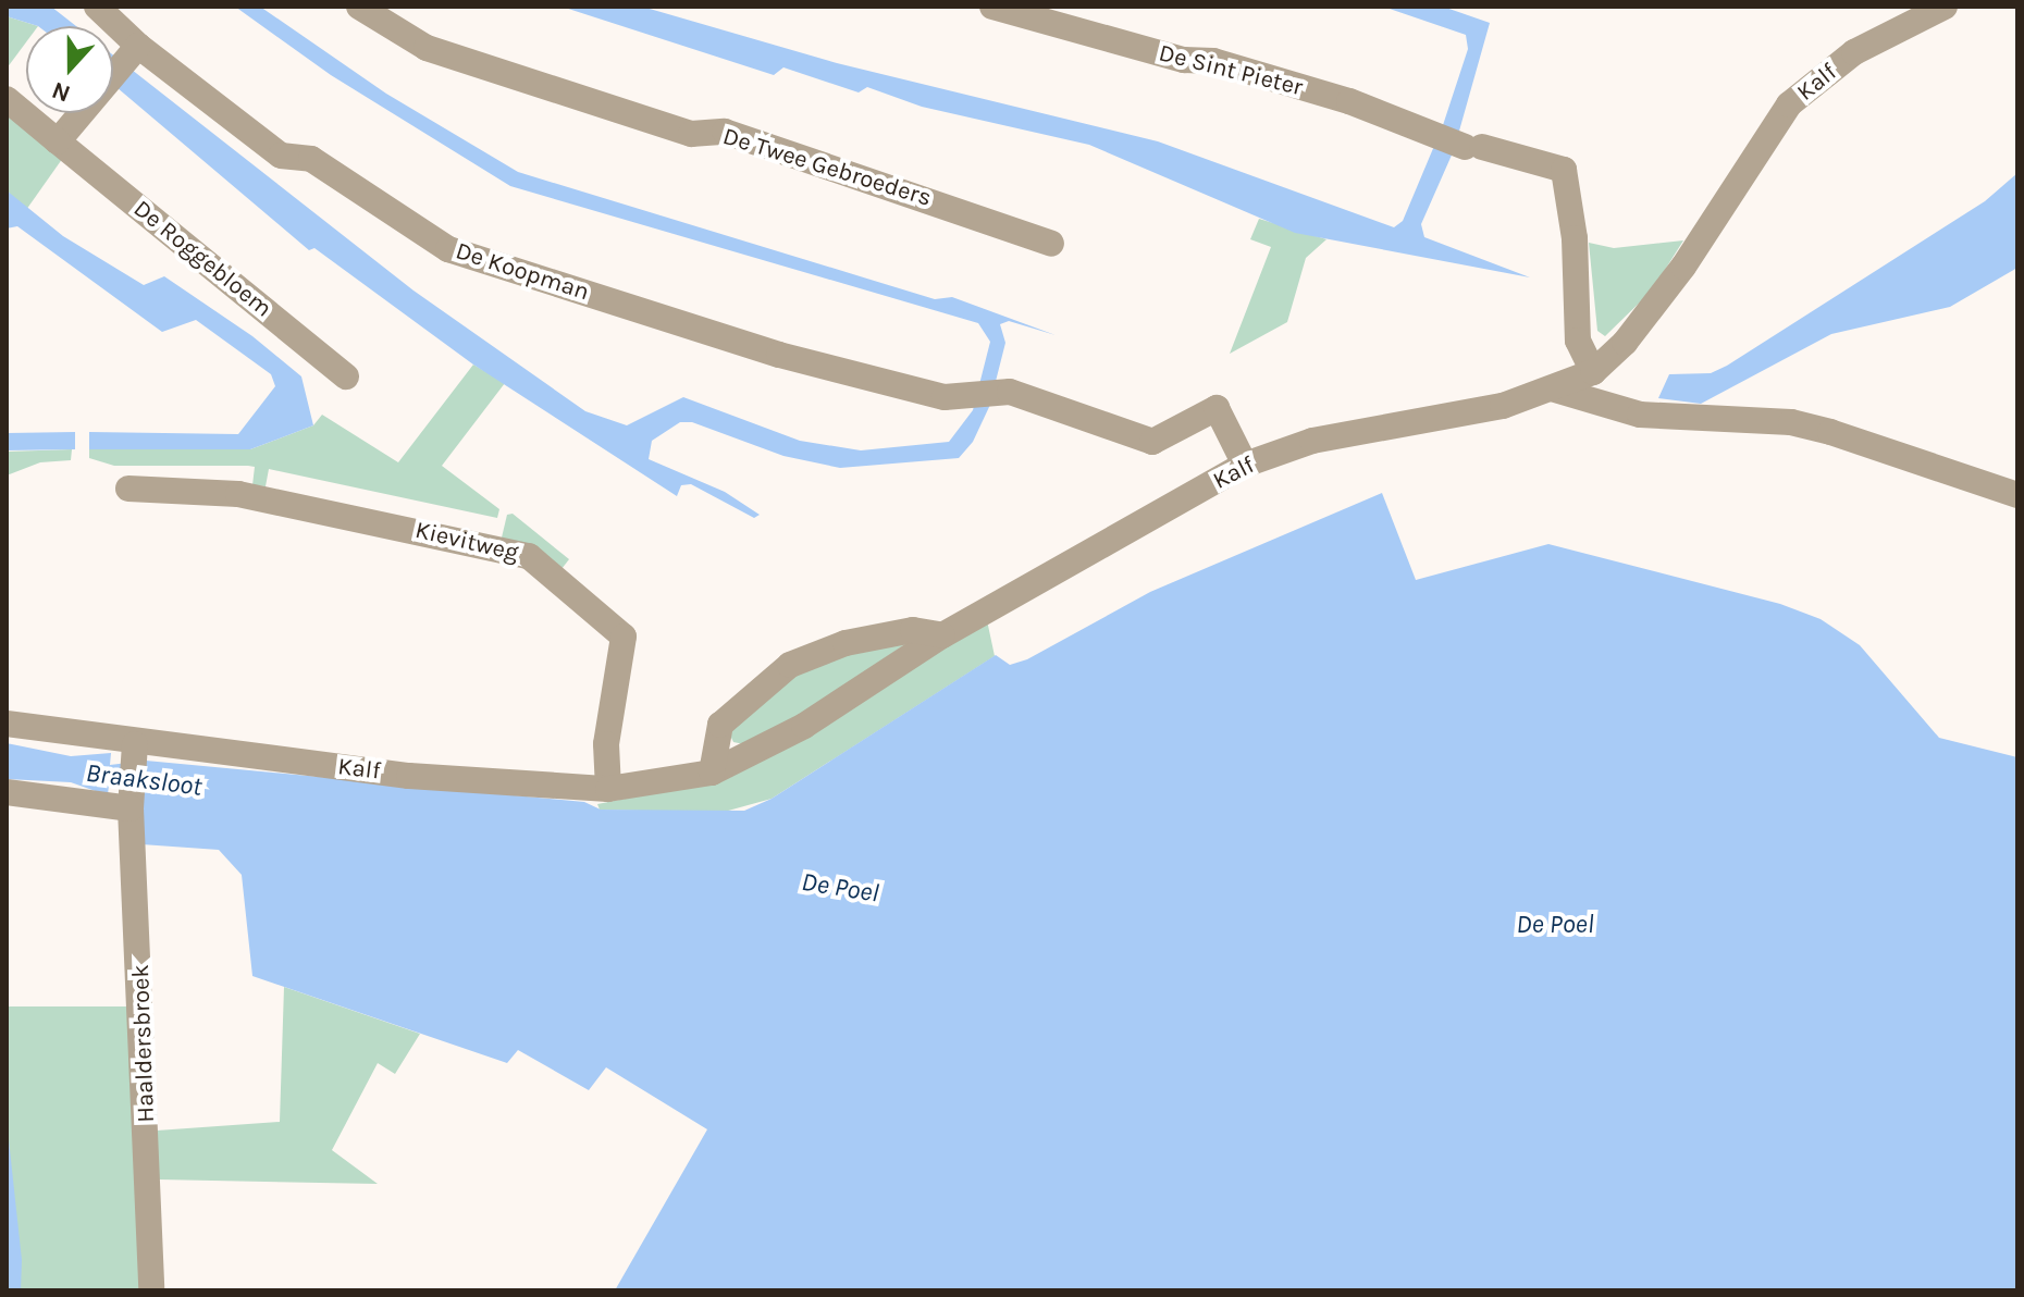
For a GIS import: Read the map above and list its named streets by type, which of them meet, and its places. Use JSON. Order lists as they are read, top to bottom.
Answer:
{
  "streets": {
    "street": [
      "De Sint Pieter",
      "Kalf",
      "De Twee Gebroeders",
      "De Roggebloem",
      "De Koopman",
      "Kievitweg",
      "Haaldersbroek"
    ]
  },
  "crossings": [
    ["De Sint Pieter", "Kalf"],
    ["Kalf", "De Koopman"],
    ["Kalf", "Kievitweg"],
    ["Kalf", "Haaldersbroek"]
  ],
  "water": ["Braaksloot", "De Poel"],
  "north": "bottom"
}
